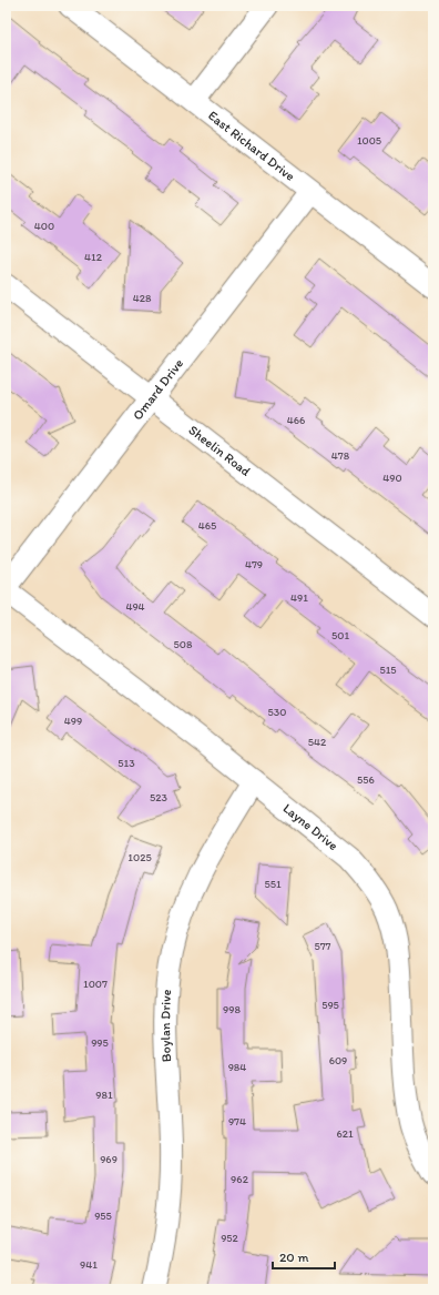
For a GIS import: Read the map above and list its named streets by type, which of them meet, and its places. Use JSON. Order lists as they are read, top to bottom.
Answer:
{
  "streets": {
    "street": [
      "East Richard Drive",
      "Omard Drive",
      "Sheelin Road",
      "Layne Drive",
      "Boylan Drive"
    ]
  },
  "crossings": [
    ["East Richard Drive", "Omard Drive"],
    ["Omard Drive", "Sheelin Road"],
    ["Layne Drive", "Boylan Drive"]
  ],
  "house_numbers": [
    "1005",
    "400",
    "412",
    "428",
    "466",
    "478",
    "490",
    "465",
    "479",
    "491",
    "494",
    "501",
    "508",
    "515",
    "530",
    "499",
    "542",
    "513",
    "556",
    "523",
    "1025",
    "551",
    "577",
    "1007",
    "595",
    "998",
    "995",
    "609",
    "984",
    "981",
    "974",
    "621",
    "969",
    "962",
    "955",
    "952",
    "941"
  ],
  "scale_bar": "20 m"
}
